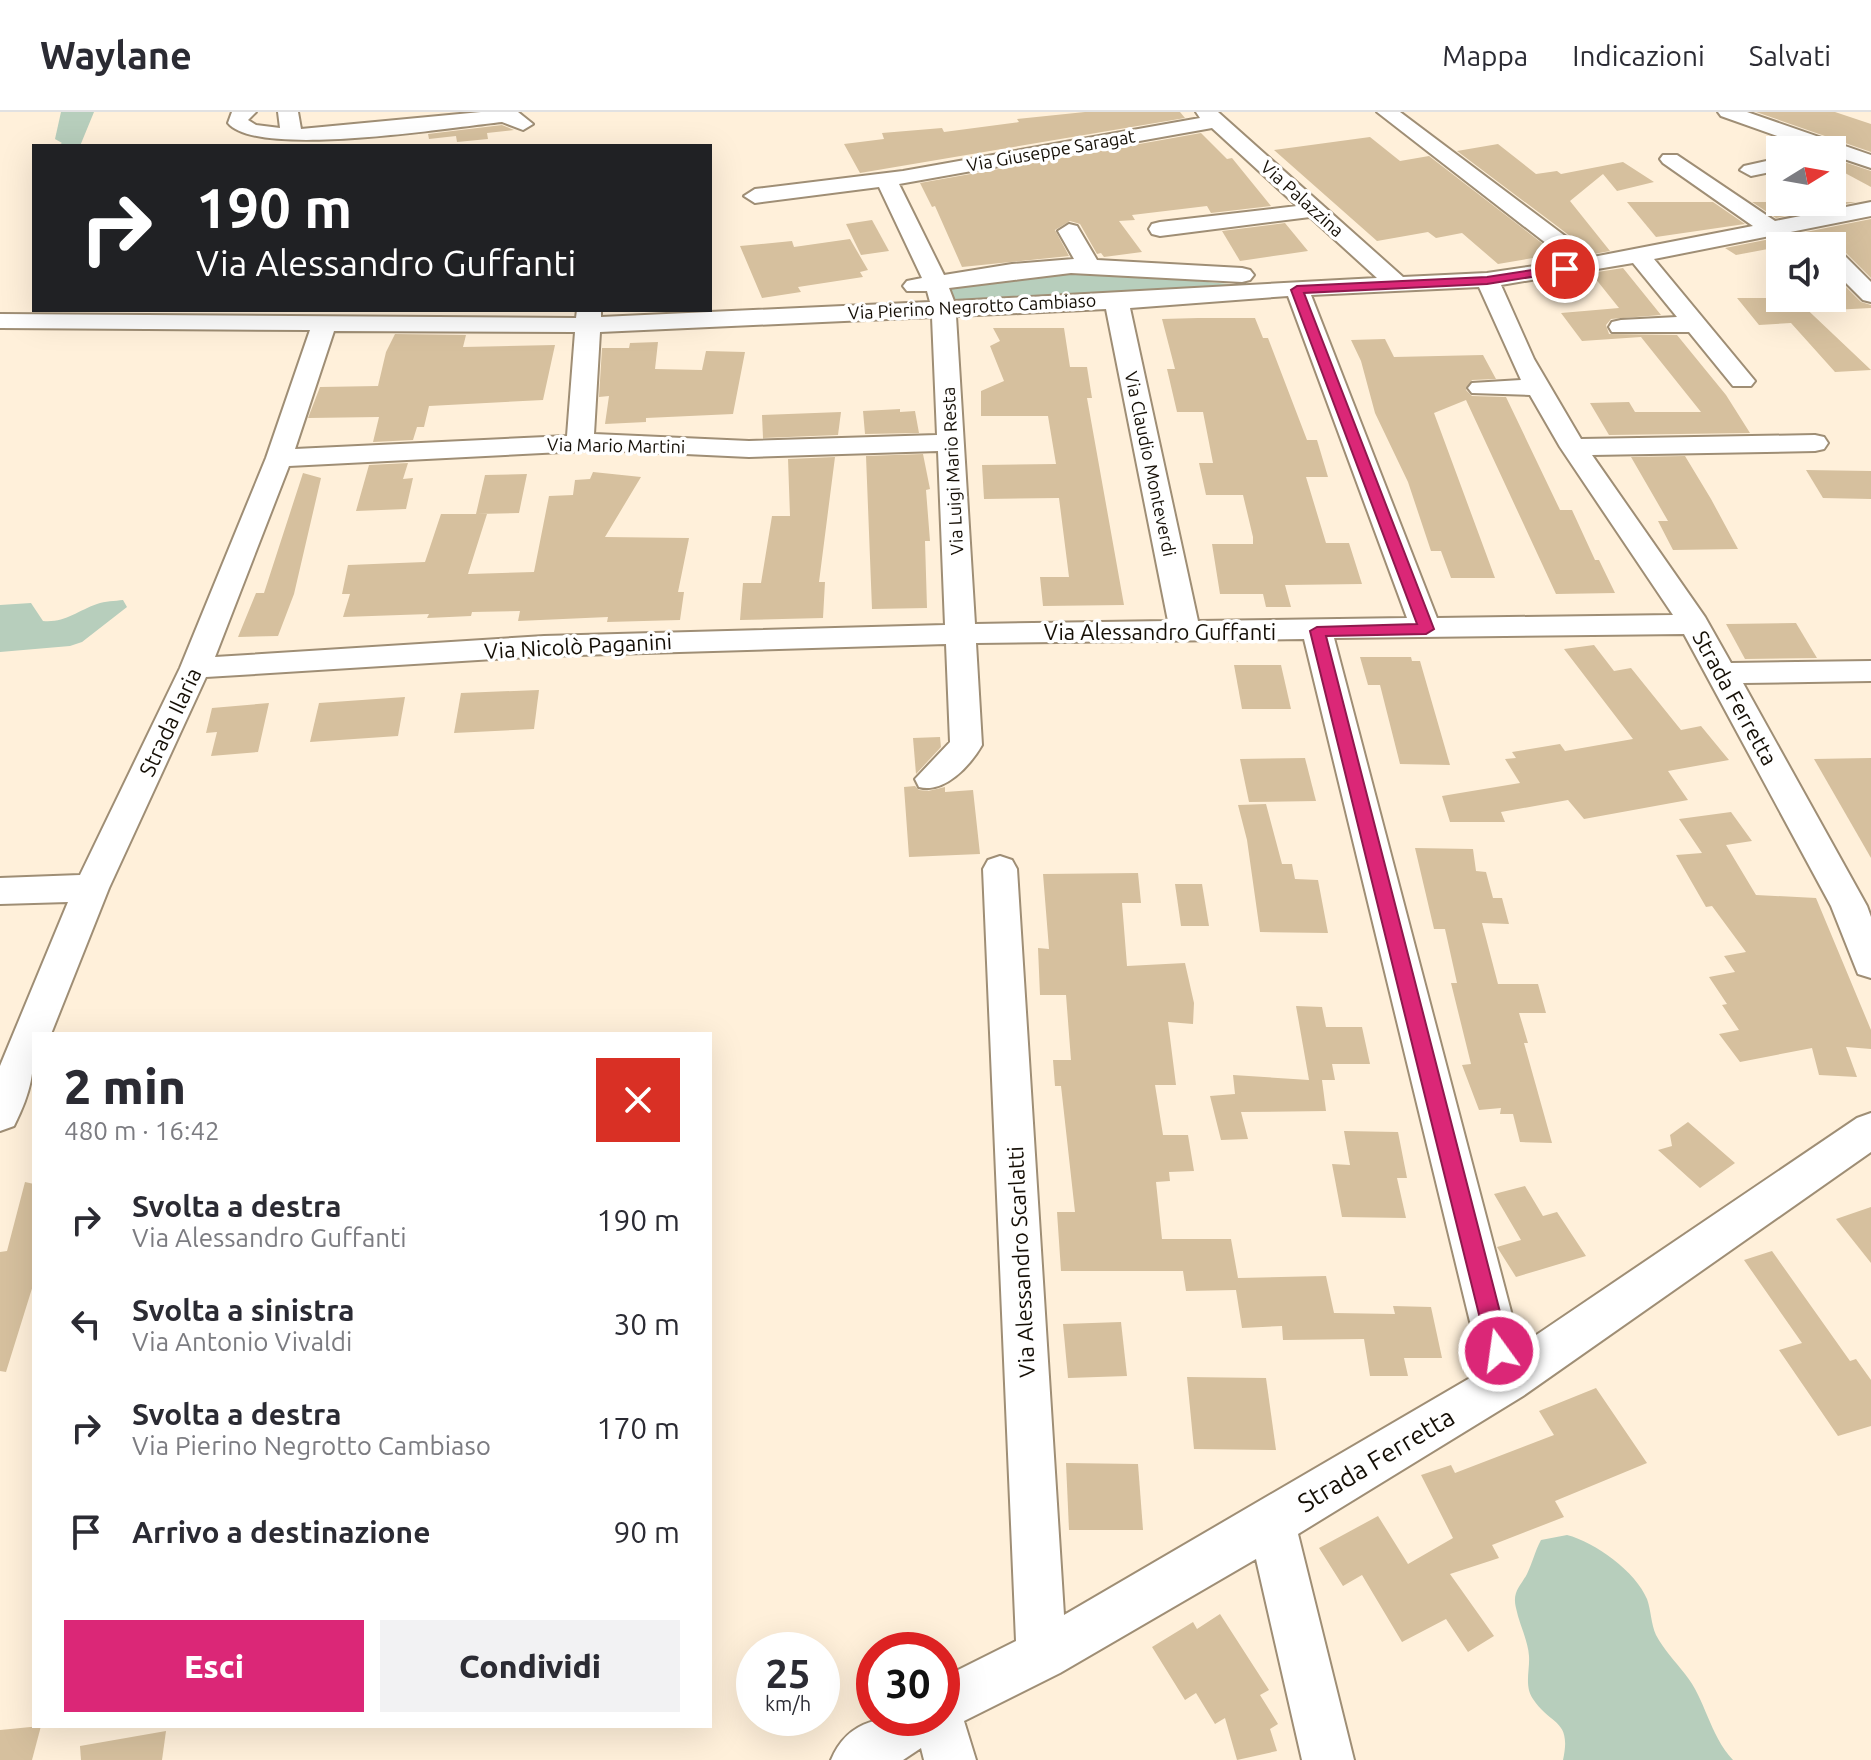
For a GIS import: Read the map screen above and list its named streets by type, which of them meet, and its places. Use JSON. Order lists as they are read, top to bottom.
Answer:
{
  "streets": {
    "street": [
      "Via Giuseppe Saragat",
      "Via Palazzina",
      "Via Pierino Negrotto Cambiaso",
      "Via Mario Martini",
      "Via Claudio Monteverdi",
      "Via Luigi Mario Resta",
      "Via Alessandro Guffanti",
      "Via Nicolò Paganini",
      "Strada Ferretta",
      "Strada Ilaria",
      "Via Alessandro Scarlatti"
    ]
  },
  "crossings": [
    ["Via Giuseppe Saragat", "Via Palazzina"],
    ["Via Palazzina", "Via Pierino Negrotto Cambiaso"],
    ["Via Pierino Negrotto Cambiaso", "Via Claudio Monteverdi"],
    ["Via Pierino Negrotto Cambiaso", "Via Luigi Mario Resta"],
    ["Via Pierino Negrotto Cambiaso", "Strada Ferretta"],
    ["Via Pierino Negrotto Cambiaso", "Strada Ilaria"],
    ["Via Mario Martini", "Via Luigi Mario Resta"],
    ["Via Mario Martini", "Strada Ilaria"],
    ["Via Claudio Monteverdi", "Via Alessandro Guffanti"],
    ["Via Luigi Mario Resta", "Via Alessandro Guffanti"],
    ["Via Luigi Mario Resta", "Via Nicolò Paganini"],
    ["Via Alessandro Guffanti", "Via Nicolò Paganini"],
    ["Via Alessandro Guffanti", "Strada Ferretta"],
    ["Via Nicolò Paganini", "Strada Ilaria"],
    ["Strada Ferretta", "Via Alessandro Scarlatti"]
  ],
  "north": "right",
  "page": {
    "header": "Waylane",
    "nav": ["Mappa", "Indicazioni", "Salvati"],
    "turn": ["190 m", "Via Alessandro Guffanti"],
    "heading": ["2 min", "480 m · 16:42"],
    "list": [
      {
        "name": "Svolta a destra",
        "note": "Via Alessandro Guffanti",
        "value": "190 m"
      },
      {
        "name": "Svolta a sinistra",
        "note": "Via Antonio Vivaldi",
        "value": "30 m"
      },
      {
        "name": "Svolta a destra",
        "note": "Via Pierino Negrotto Cambiaso",
        "value": "170 m"
      },
      {
        "name": "Arrivo a destinazione",
        "value": "90 m"
      }
    ],
    "buttons": ["Esci", "Condividi"],
    "speed": "25 km/h",
    "limit": "30"
  }
}
